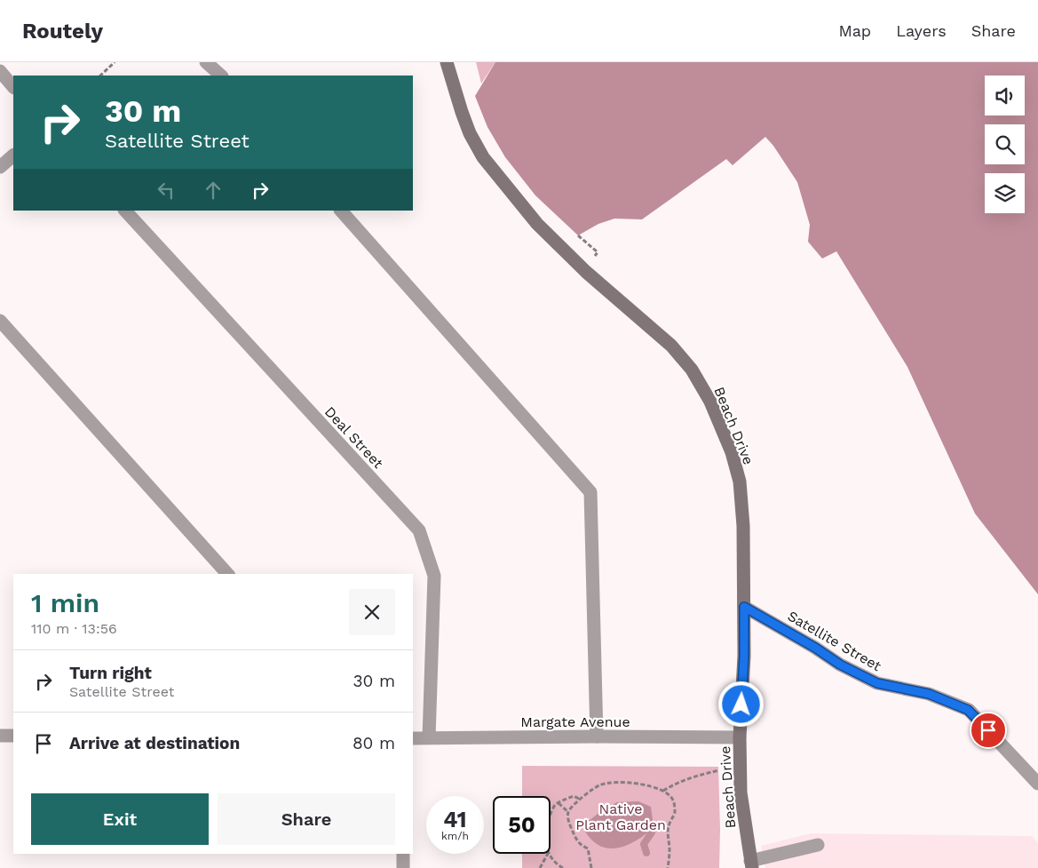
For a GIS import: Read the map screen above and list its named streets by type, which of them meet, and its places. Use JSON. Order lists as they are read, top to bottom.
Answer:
{
  "streets": {
    "main road": ["Beach Drive"],
    "street": ["Deal Street", "Satellite Street", "Margate Avenue"]
  },
  "crossings": [
    ["Beach Drive", "Satellite Street"],
    ["Beach Drive", "Margate Avenue"],
    ["Deal Street", "Margate Avenue"]
  ],
  "parks": ["Native Plant Garden"],
  "page": {
    "header": "Routely",
    "nav": ["Map", "Layers", "Share"],
    "turn": ["30 m", "Satellite Street"],
    "heading": ["1 min", "110 m · 13:56"],
    "list": [
      {
        "name": "Turn right",
        "note": "Satellite Street",
        "value": "30 m"
      },
      {
        "name": "Arrive at destination",
        "value": "80 m"
      }
    ],
    "buttons": ["Exit", "Share"],
    "speed": "41 km/h",
    "limit": "50"
  }
}
